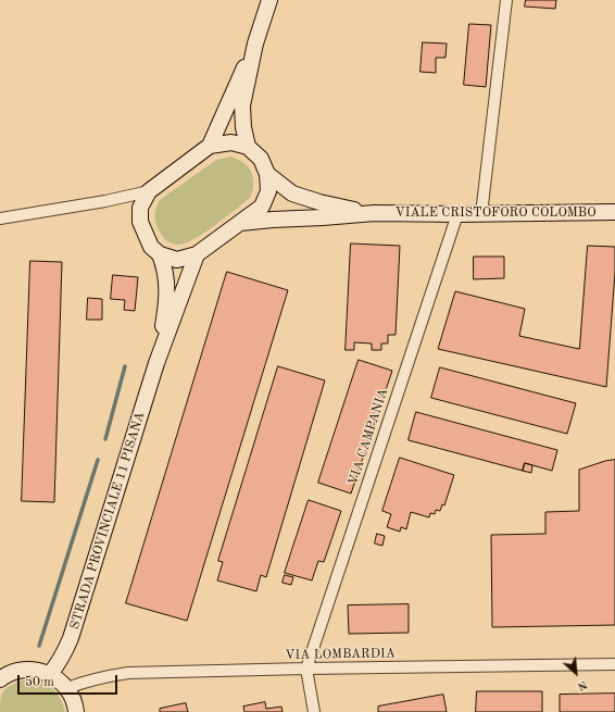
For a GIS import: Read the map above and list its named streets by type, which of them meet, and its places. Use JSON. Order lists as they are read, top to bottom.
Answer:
{
  "streets": {
    "main road": ["VIALE CRISTOFORO COLOMBO", "STRADA PROVINCIALE 11 PISANA"],
    "street": ["VIA CAMPANIA", "VIA LOMBARDIA"]
  },
  "crossings": [
    ["VIALE CRISTOFORO COLOMBO", "VIA CAMPANIA"],
    ["VIALE CRISTOFORO COLOMBO", "STRADA PROVINCIALE 11 PISANA"],
    ["VIA CAMPANIA", "VIA LOMBARDIA"]
  ],
  "scale_bar": "50 m",
  "north": "bottom right"
}
